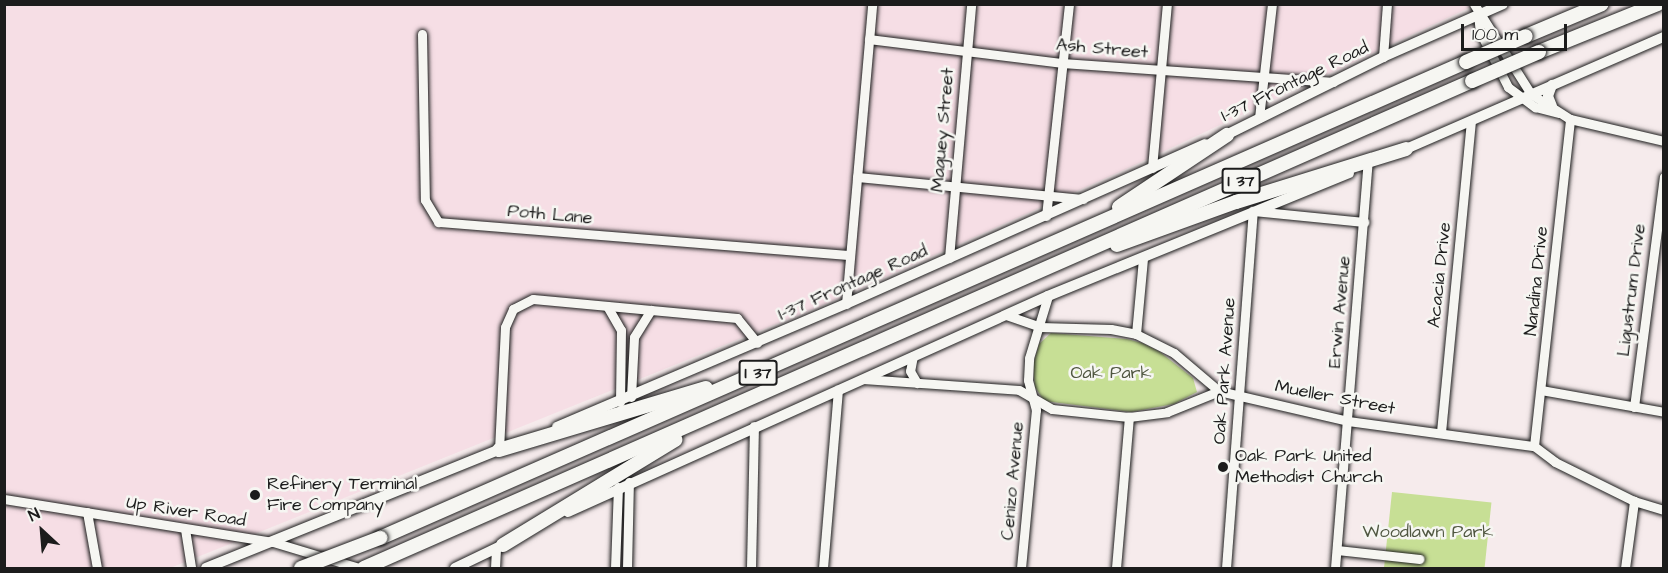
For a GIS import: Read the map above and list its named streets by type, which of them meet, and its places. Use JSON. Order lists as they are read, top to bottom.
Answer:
{
  "streets": {
    "highway": ["I 37"],
    "main road": ["I-37 Frontage Road"],
    "street": [
      "Ash Street",
      "Maguey Street",
      "Poth Lane",
      "Acacia Drive",
      "Nandina Drive",
      "Ligustrum Drive",
      "Erwin Avenue",
      "Oak Park Avenue",
      "Mueller Street",
      "Cenizo Avenue",
      "Up River Road"
    ]
  },
  "crossings": [
    ["Ash Street", "I-37 Frontage Road"],
    ["Ash Street", "Maguey Street"],
    ["I-37 Frontage Road", "Maguey Street"],
    ["I-37 Frontage Road", "Up River Road"],
    ["Acacia Drive", "Mueller Street"],
    ["Nandina Drive", "Mueller Street"],
    ["Erwin Avenue", "Mueller Street"],
    ["Oak Park Avenue", "Mueller Street"],
    ["Mueller Street", "Cenizo Avenue"]
  ],
  "parks": ["Oak Park", "Woodlawn Park"],
  "places": ["Oak Park United Methodist Church", "Refinery Terminal Fire Company"],
  "scale_bar": "100 m",
  "north": "top left"
}
